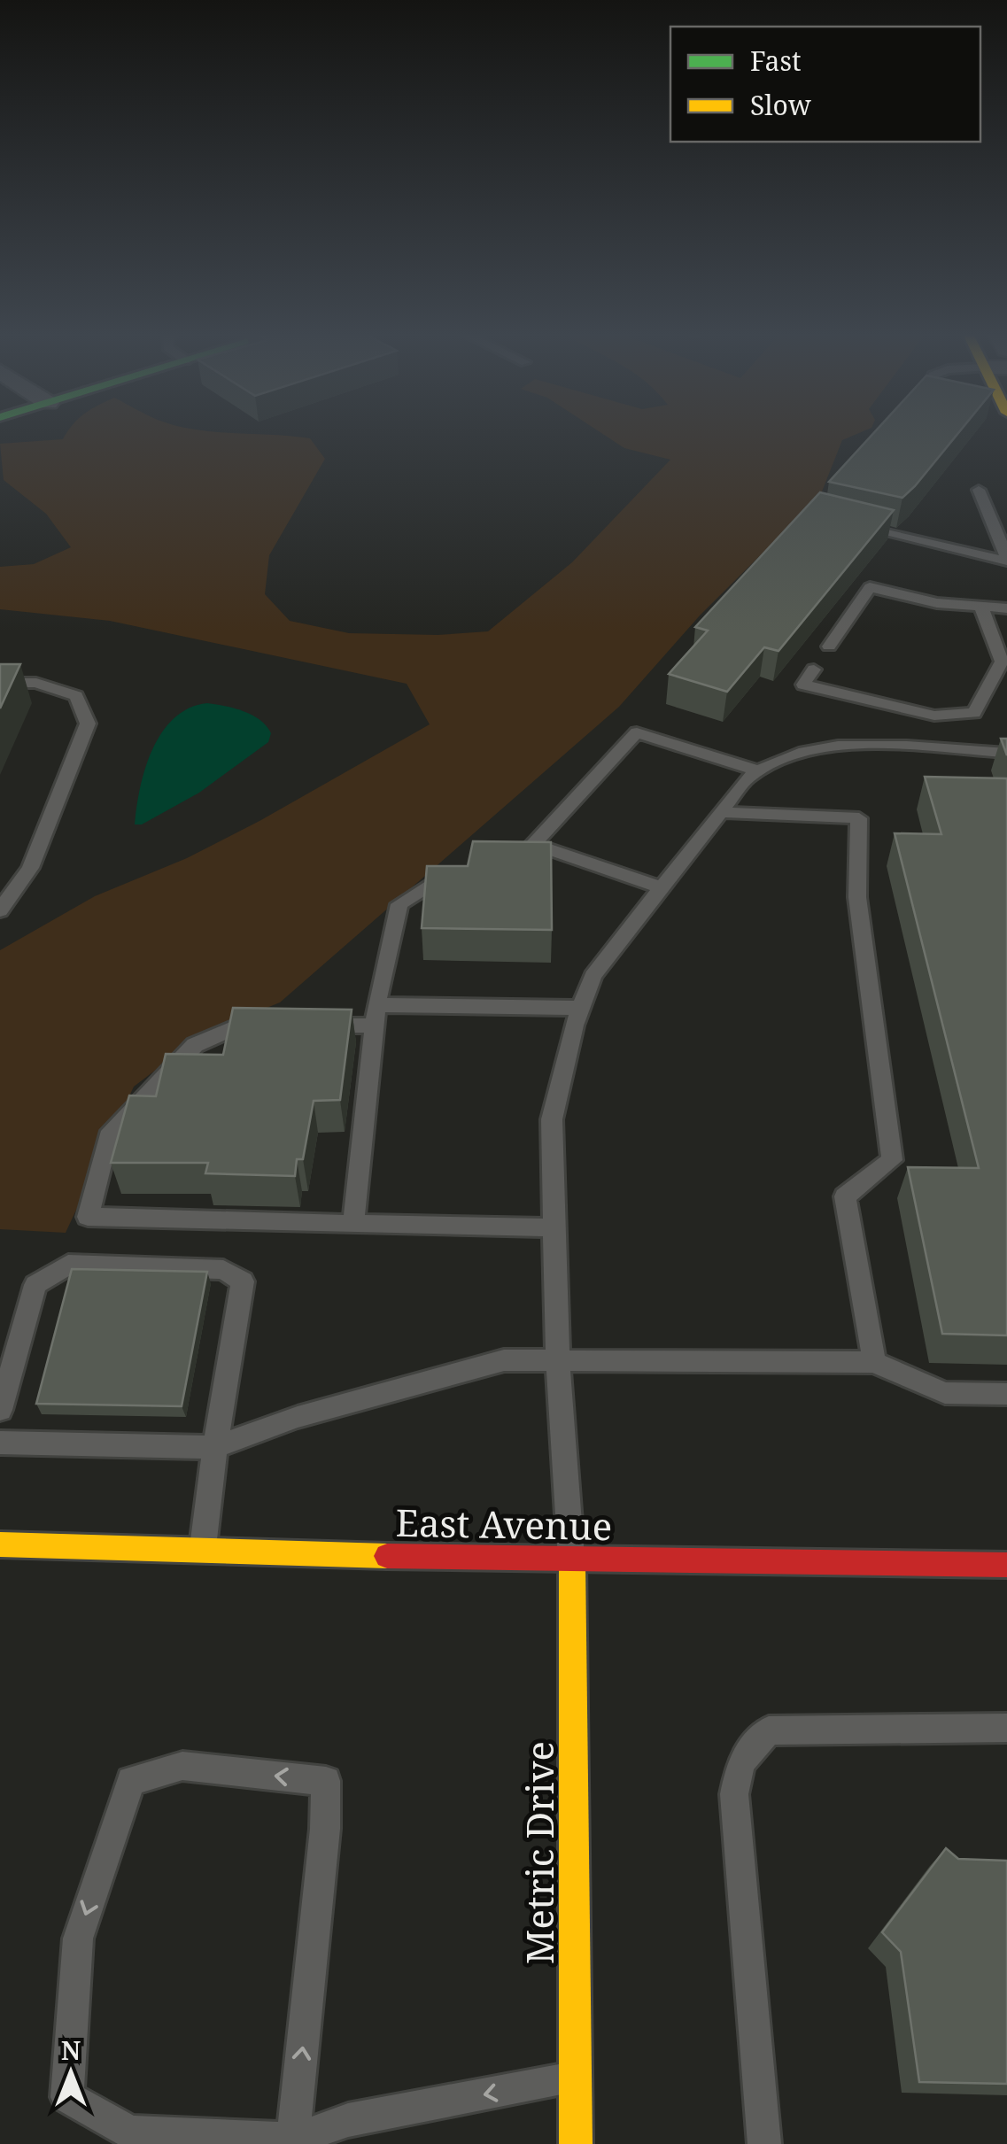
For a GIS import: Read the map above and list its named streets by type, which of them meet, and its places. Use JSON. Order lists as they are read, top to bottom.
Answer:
{
  "streets": {
    "main road": ["East Avenue", "Metric Drive"]
  },
  "crossings": [
    ["East Avenue", "Metric Drive"]
  ],
  "legend": ["Fast", "Slow"],
  "north": "top"
}
